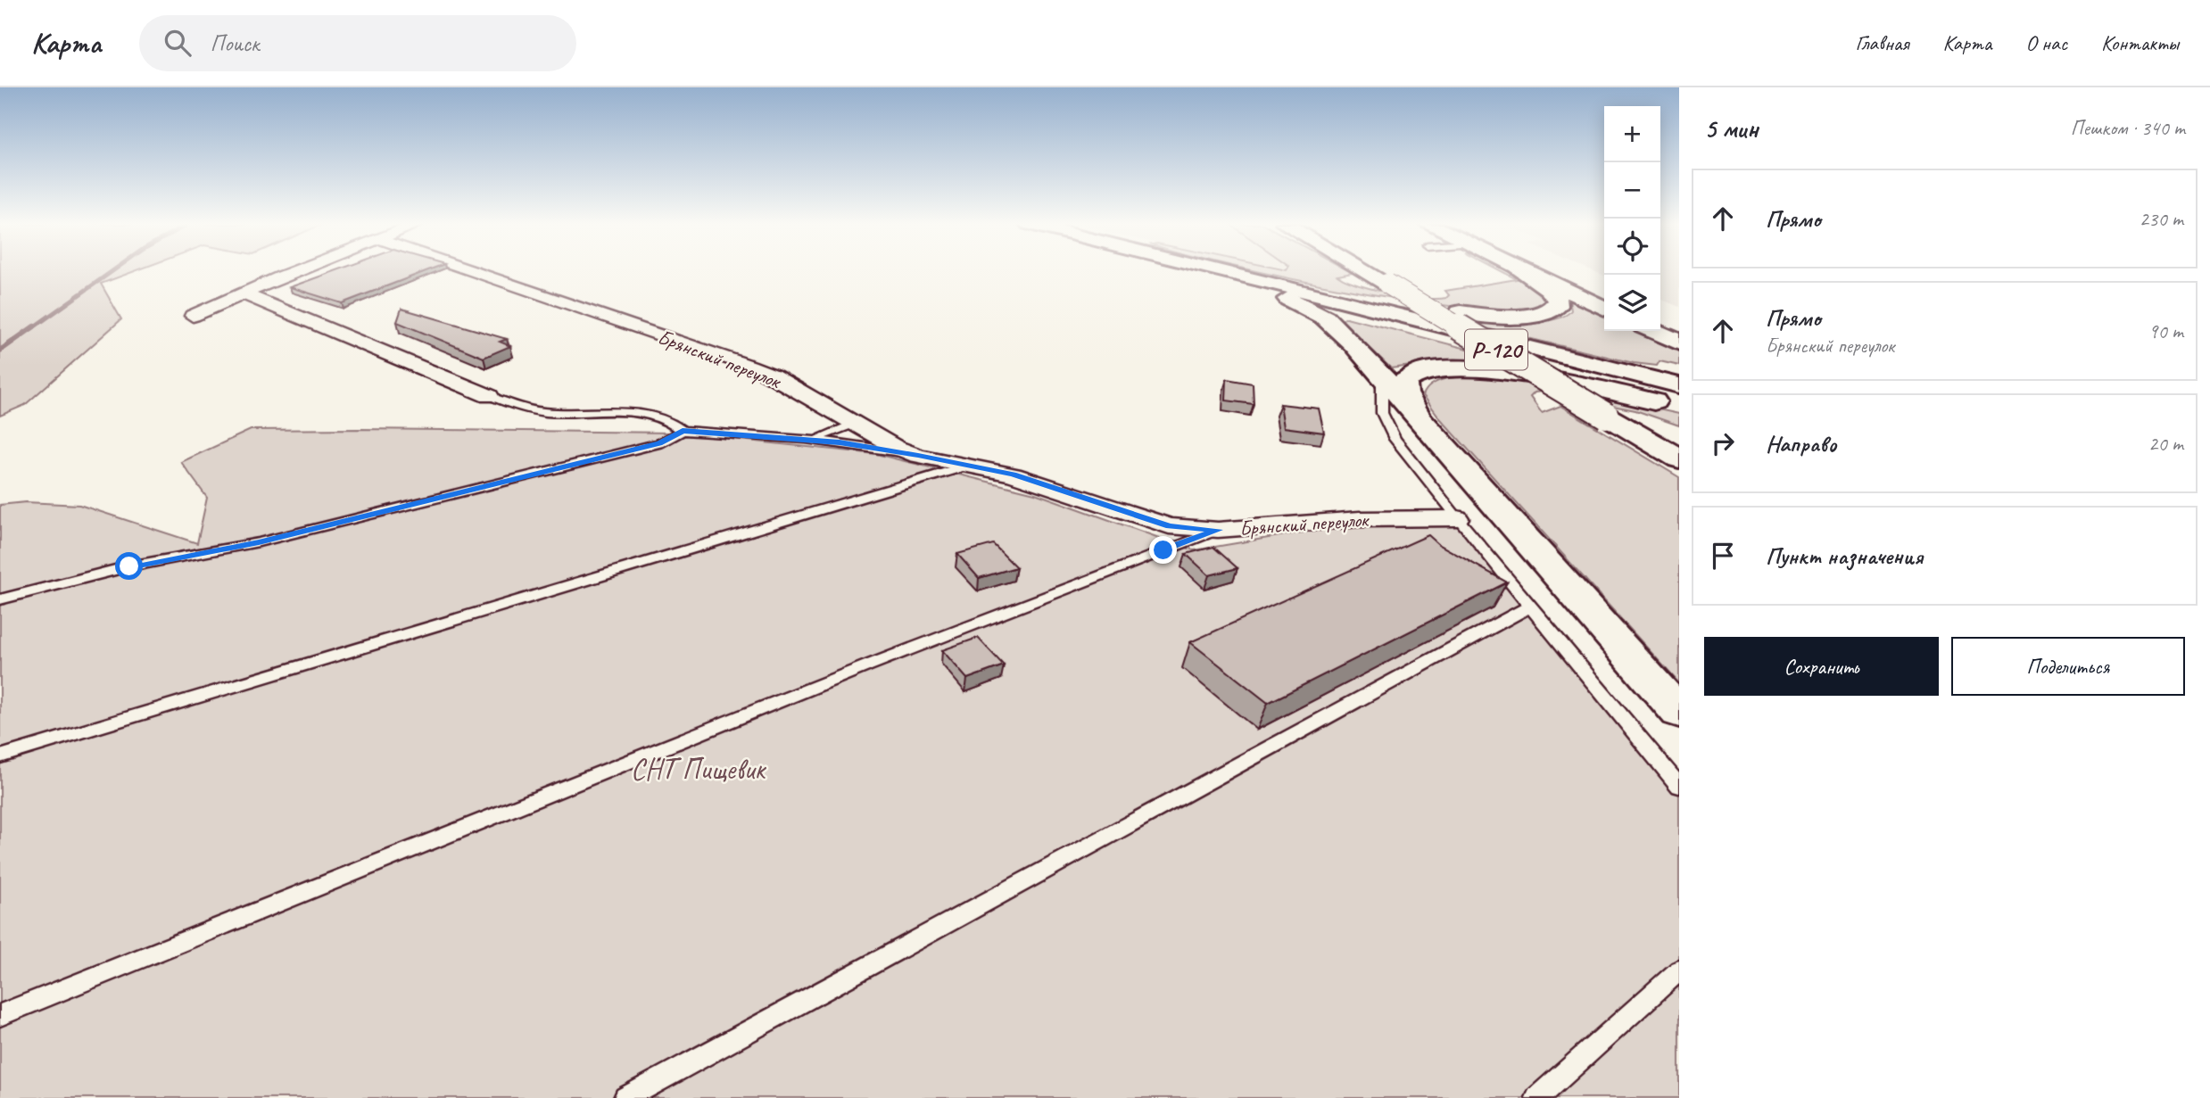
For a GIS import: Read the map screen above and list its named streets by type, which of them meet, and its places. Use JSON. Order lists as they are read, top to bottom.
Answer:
{
  "streets": {
    "highway": ["Р-120"],
    "street": ["Брянский переулок"]
  },
  "parks": ["СНТ Пищевик"],
  "page": {
    "header": "Карта",
    "search": "Поиск",
    "nav": [
      "Главная",
      "Карта",
      "О нас",
      "Контакты"
    ],
    "heading": ["5 мин", "Пешком · 340 m"],
    "map_buttons": ["+", "−"],
    "list": [
      ["Прямо", "230 m"],
      ["Прямо", "Брянский переулок", "90 m"],
      ["Направо", "20 m"],
      "Пункт назначения"
    ],
    "buttons": ["Сохранить", "Поделиться"]
  }
}
